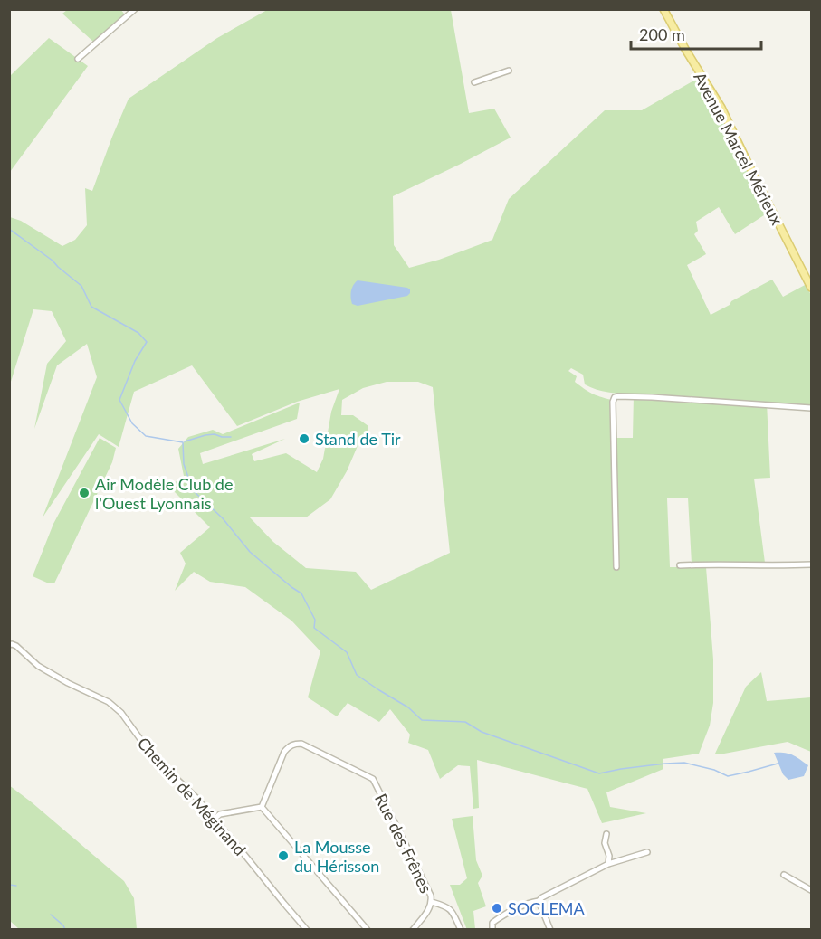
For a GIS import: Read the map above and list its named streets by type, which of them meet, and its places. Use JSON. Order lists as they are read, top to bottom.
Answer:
{
  "streets": {
    "main road": ["Avenue Marcel Mérieux"],
    "street": ["Chemin de Méginand", "Rue des Frênes"]
  },
  "places": [
    "Stand de Tir",
    "Air Modèle Club de l'Ouest Lyonnais",
    "La Mousse du Hérisson",
    "SOCLEMA"
  ],
  "scale_bar": "200 m"
}
